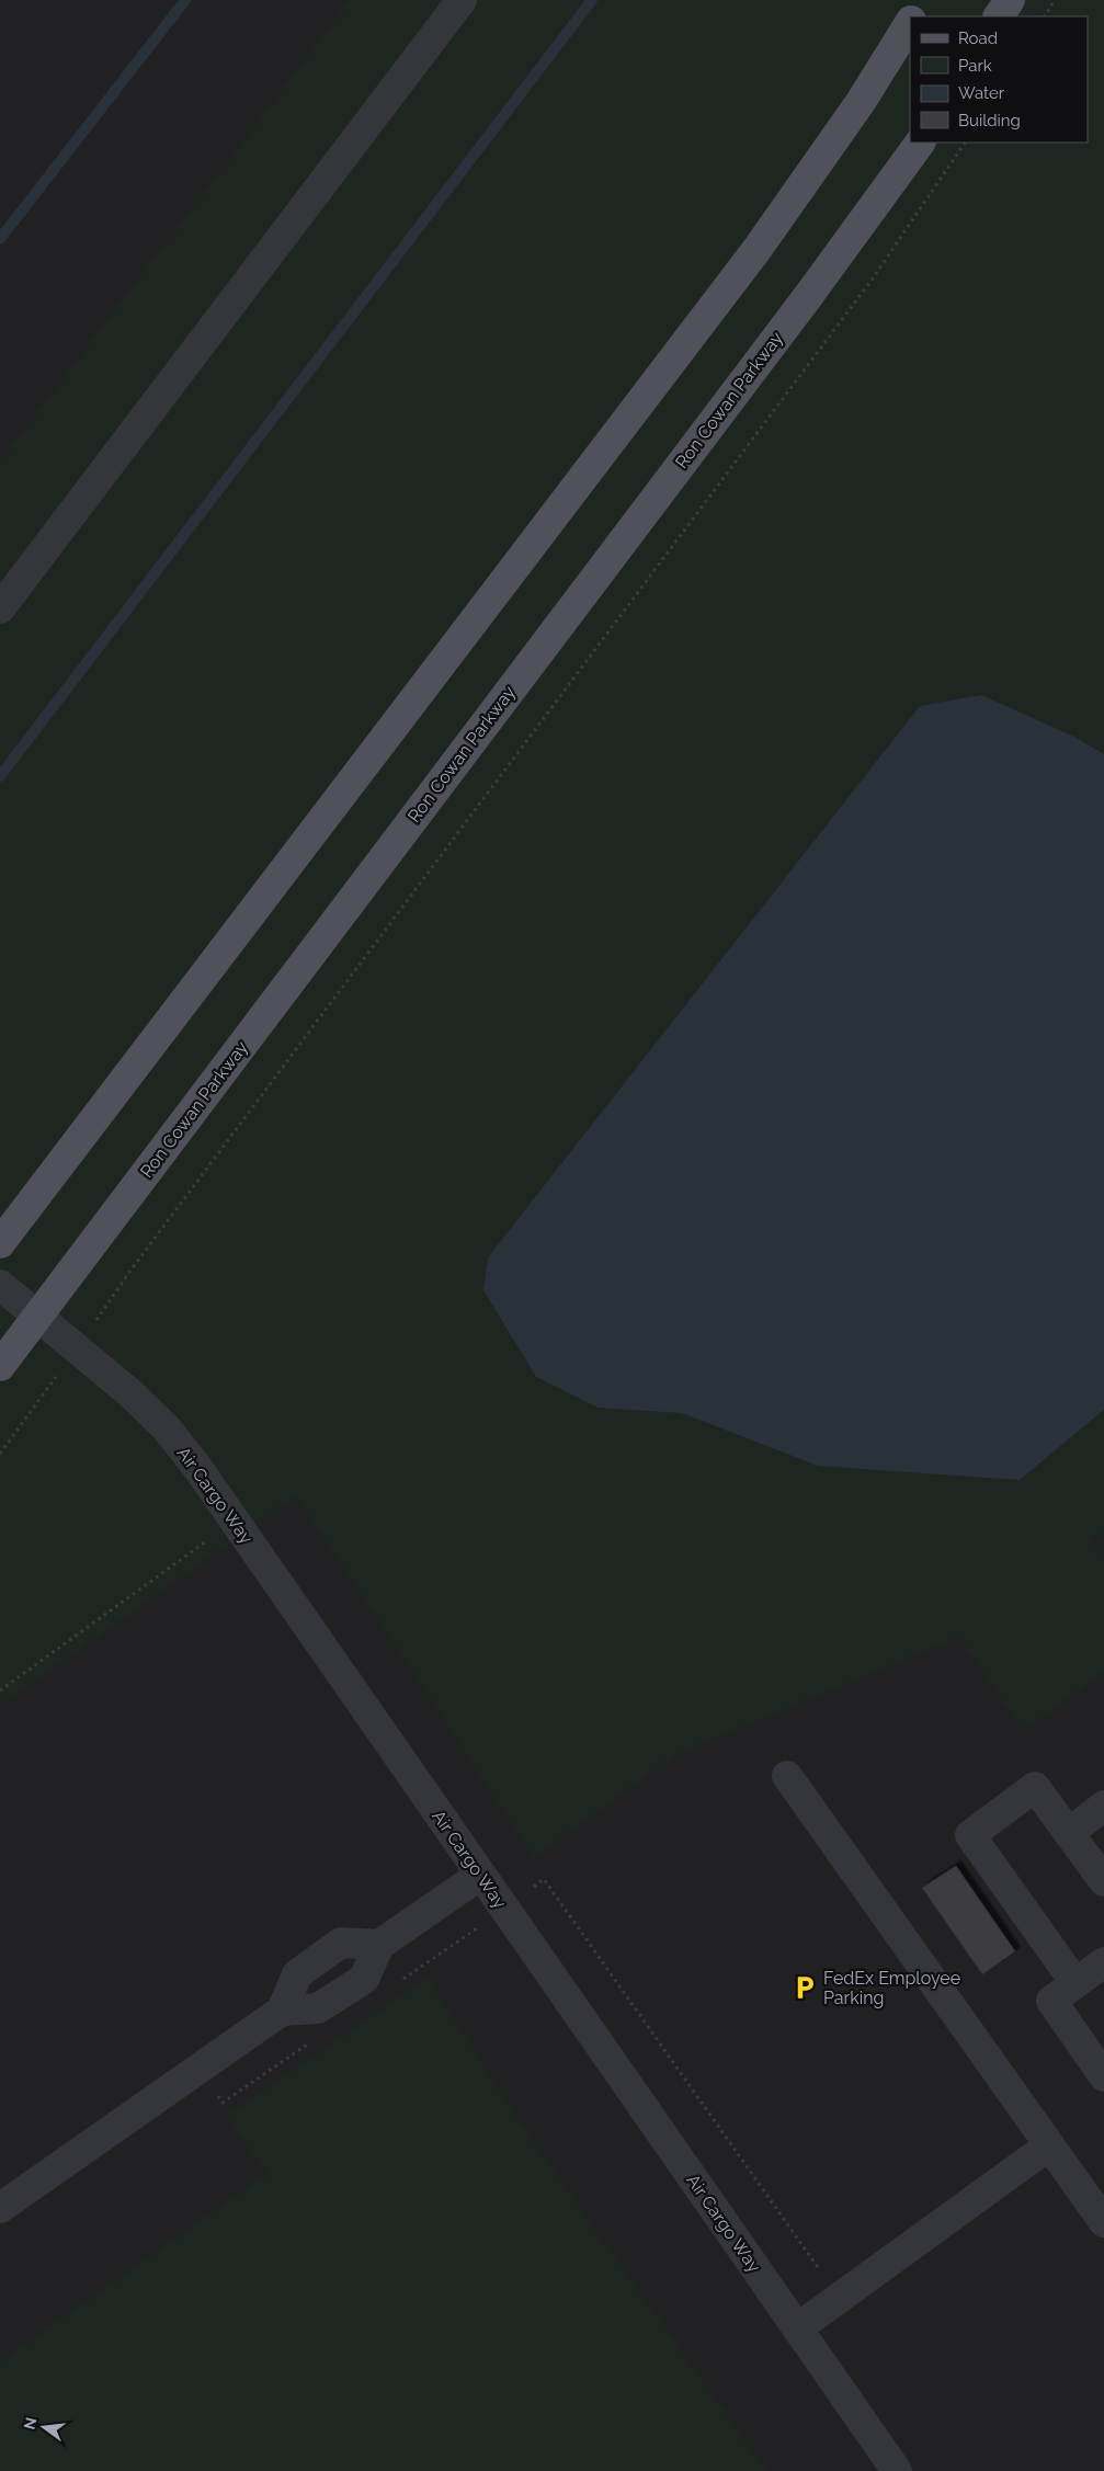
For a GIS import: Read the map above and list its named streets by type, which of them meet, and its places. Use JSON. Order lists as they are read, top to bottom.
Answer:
{
  "streets": {
    "main road": ["Ron Cowan Parkway"],
    "street": ["Air Cargo Way"]
  },
  "crossings": [
    ["Ron Cowan Parkway", "Air Cargo Way"]
  ],
  "places": {
    "parking": ["FedEx Employee Parking"]
  },
  "legend": [
    "Road",
    "Park",
    "Water",
    "Building"
  ],
  "north": "left"
}
